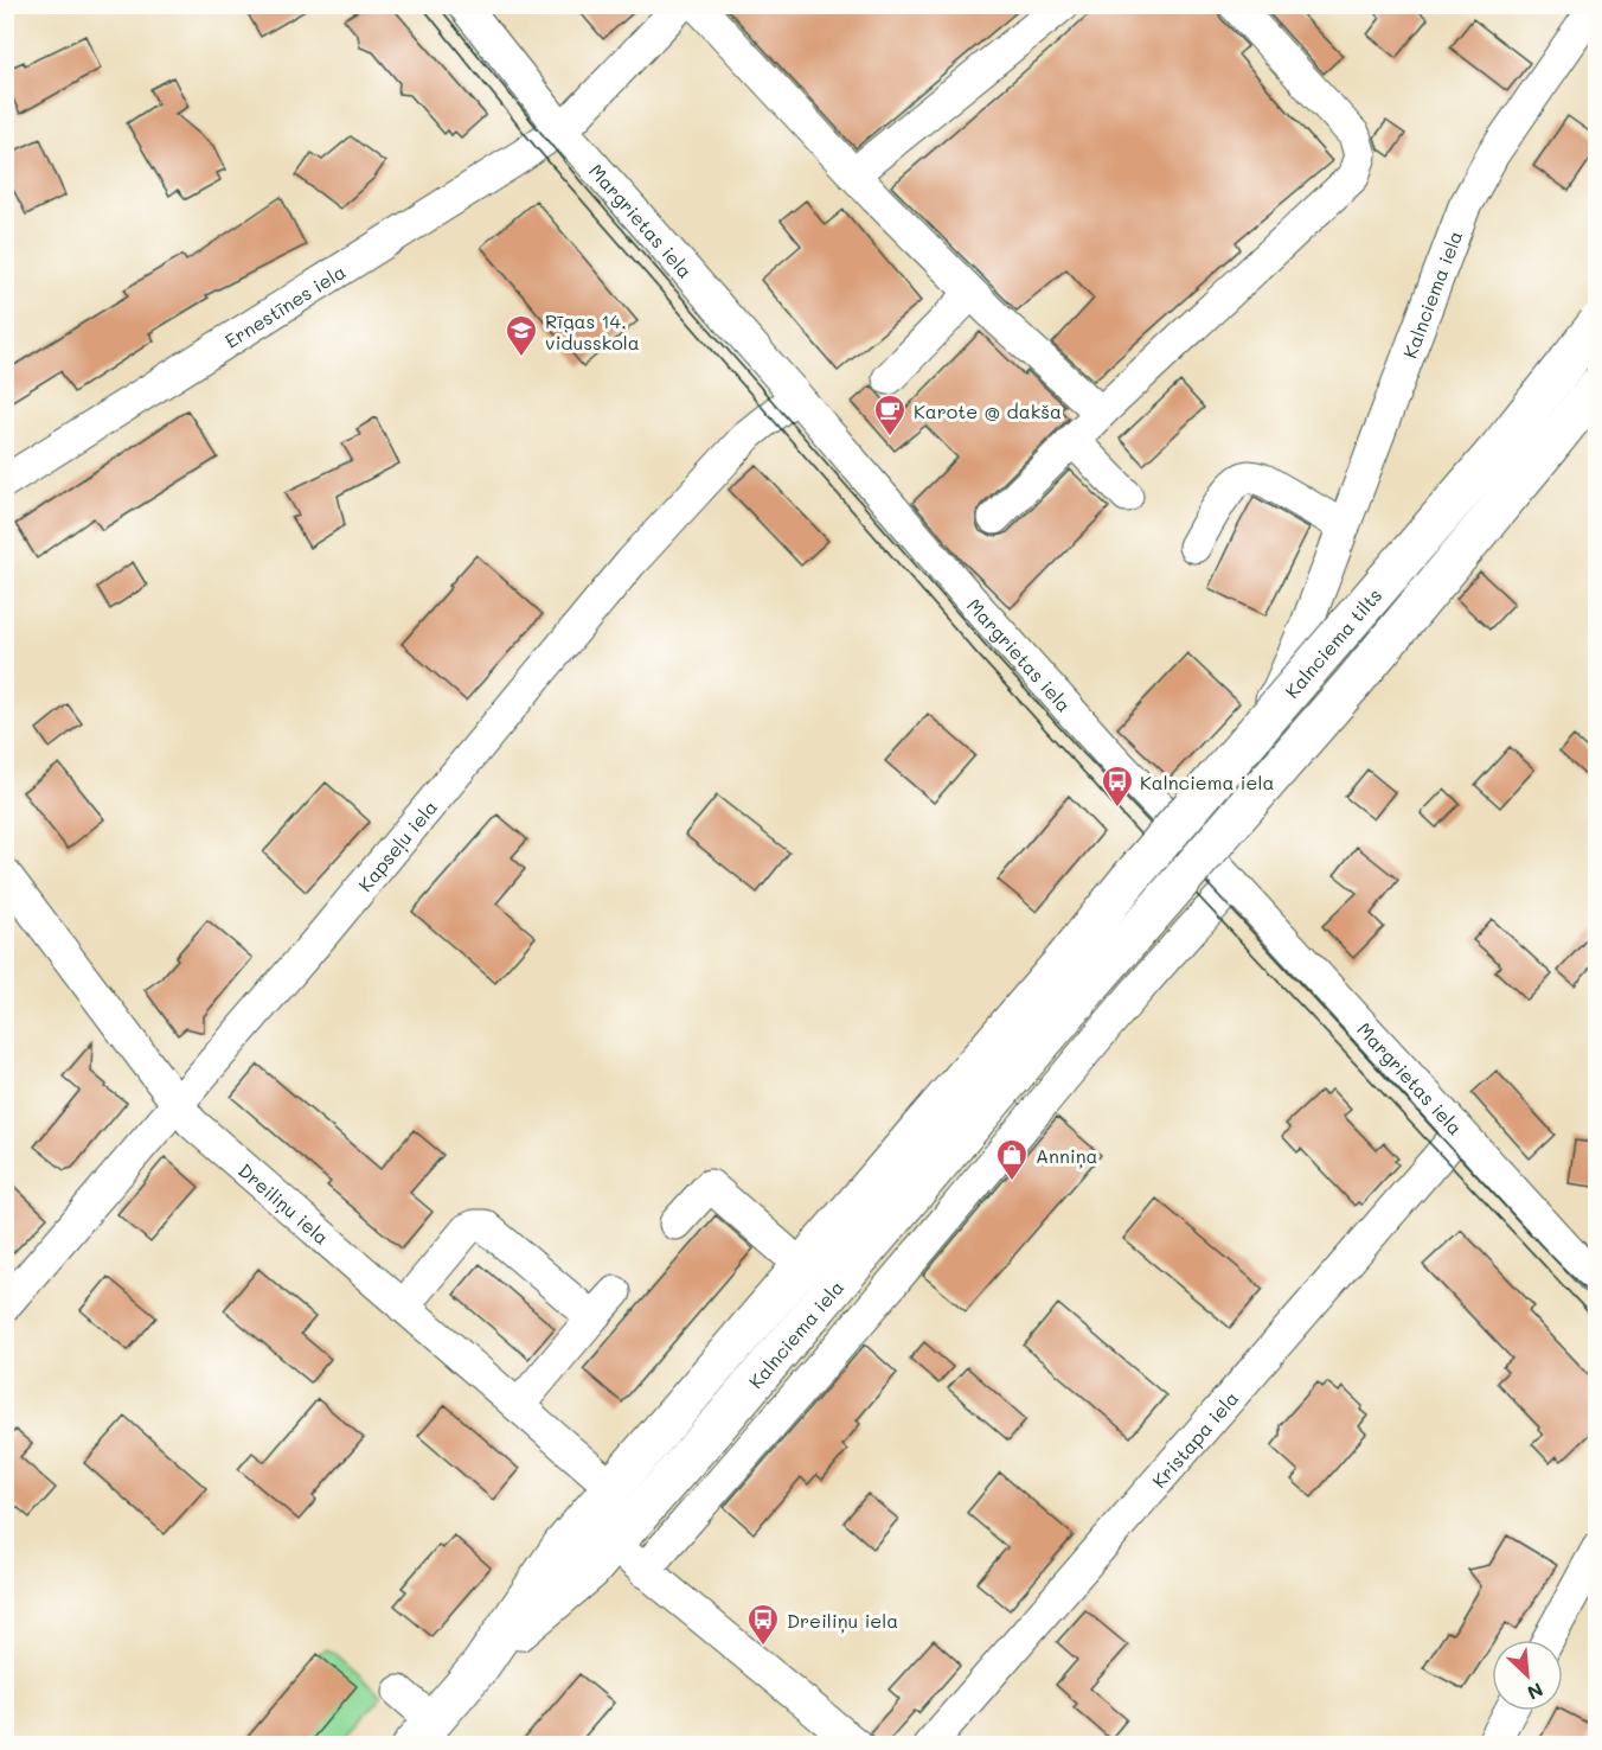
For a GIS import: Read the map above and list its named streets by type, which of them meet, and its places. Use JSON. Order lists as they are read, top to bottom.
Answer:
{
  "streets": {
    "main road": ["Kalnciema iela", "Kalnciema tilts"],
    "street": [
      "Margrietas iela",
      "Ernestīnes iela",
      "Kapseļu iela",
      "Dreiliņu iela",
      "Kristapa iela"
    ]
  },
  "crossings": [
    ["Margrietas iela", "Kalnciema iela"],
    ["Margrietas iela", "Ernestīnes iela"],
    ["Margrietas iela", "Kapseļu iela"],
    ["Margrietas iela", "Kristapa iela"],
    ["Kalnciema iela", "Kalnciema tilts"],
    ["Kalnciema iela", "Dreiliņu iela"],
    ["Kapseļu iela", "Dreiliņu iela"]
  ],
  "places": {
    "school or university": ["Rīgas 14. vidusskola"],
    "cafe": ["Karote @ dakša"],
    "bus stop": ["Kalnciema iela", "Dreiliņu iela"],
    "shop": ["Anniņa"]
  },
  "north": "bottom right"
}
